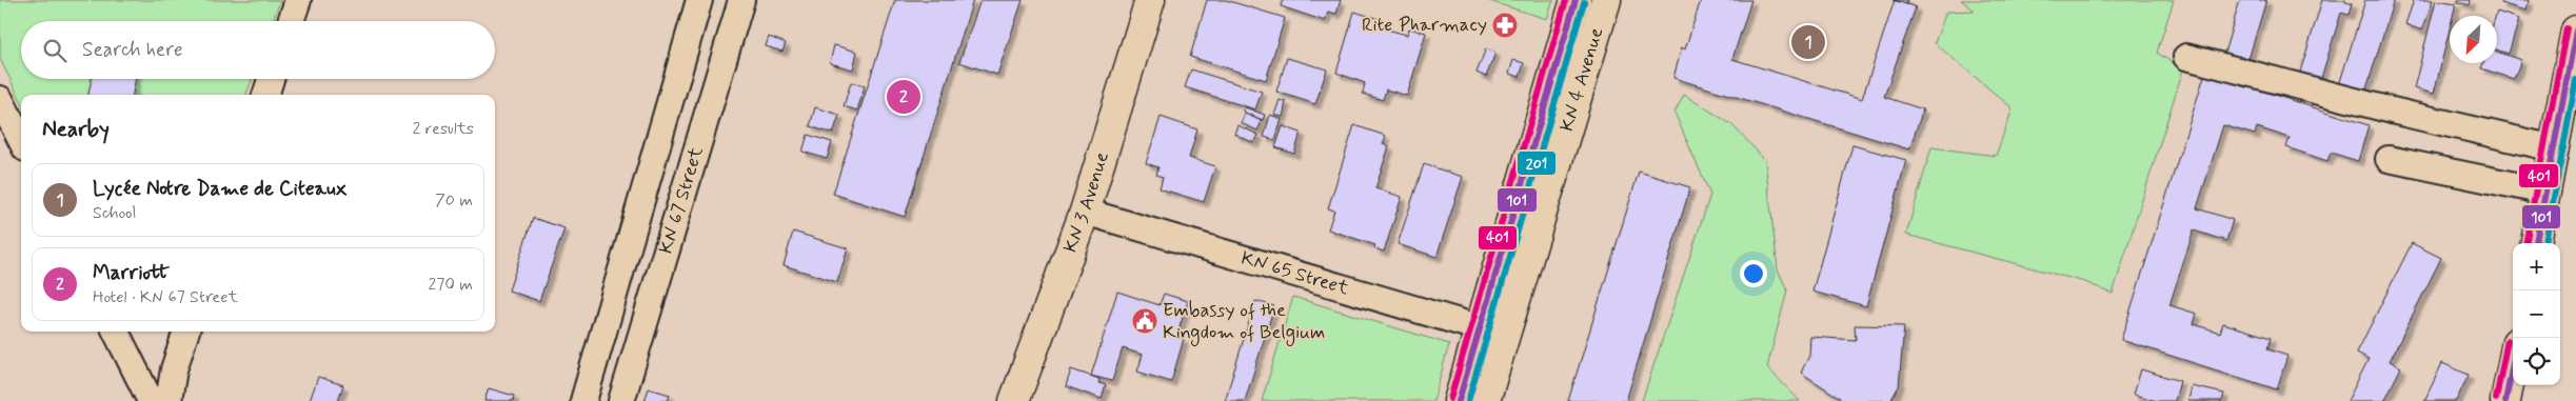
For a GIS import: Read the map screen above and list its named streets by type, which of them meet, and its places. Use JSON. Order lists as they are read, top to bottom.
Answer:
{
  "streets": {
    "main road": ["KN 4 Avenue", "KN 3 Avenue"],
    "street": ["KN 67 Street", "KN 65 Street"]
  },
  "crossings": [
    ["KN 4 Avenue", "KN 65 Street"],
    ["KN 3 Avenue", "KN 65 Street"]
  ],
  "places": {
    "pharmacy": ["Rite Pharmacy"],
    "public building": ["Embassy of the Kingdom of Belgium"]
  },
  "lines": ["transit line 101", "transit line 401", "transit line 201"],
  "north": "bottom left",
  "page": {
    "search": "Search here",
    "pins": ["1", "2"],
    "heading": ["Nearby", "2 results"],
    "list": [
      {
        "mark": "1",
        "name": "Lycée Notre Dame de Citeaux",
        "note": "School",
        "value": "70 m"
      },
      {
        "mark": "2",
        "name": "Marriott",
        "note": "Hotel · KN 67 Street",
        "value": "270 m"
      }
    ],
    "map_buttons": ["+", "−"]
  }
}
